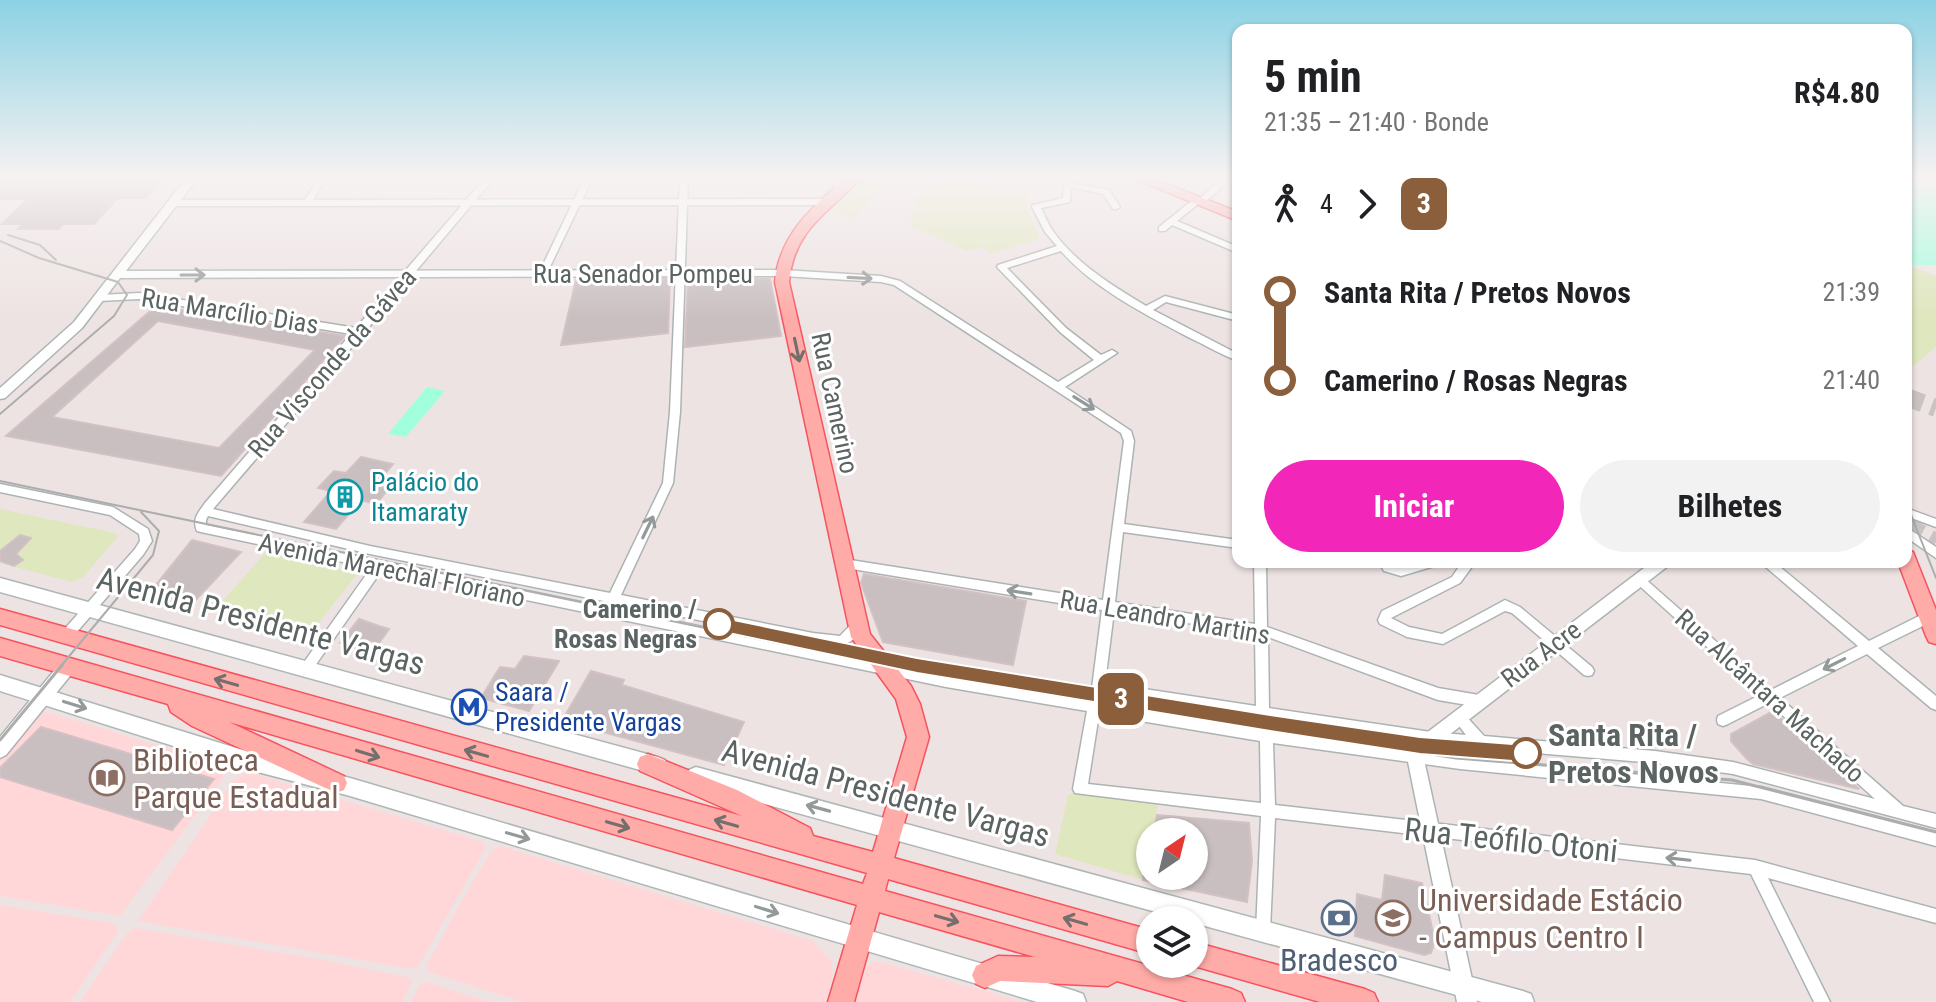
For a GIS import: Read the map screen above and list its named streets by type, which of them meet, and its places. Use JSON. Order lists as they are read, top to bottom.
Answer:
{
  "streets": {
    "main road": ["Rua Camerino", "Avenida Presidente Vargas"],
    "street": [
      "Rua Senador Pompeu",
      "Rua Marcílio Dias",
      "Rua Visconde da Gávea",
      "Avenida Marechal Floriano",
      "Rua Leandro Martins",
      "Rua Acre",
      "Rua Alcântara Machado",
      "Rua Teófilo Otoni"
    ]
  },
  "crossings": [
    ["Rua Senador Pompeu", "Rua Visconde da Gávea"],
    ["Rua Senador Pompeu", "Rua Camerino"],
    ["Rua Marcílio Dias", "Rua Visconde da Gávea"],
    ["Rua Visconde da Gávea", "Avenida Marechal Floriano"],
    ["Rua Camerino", "Avenida Marechal Floriano"],
    ["Rua Camerino", "Rua Leandro Martins"],
    ["Rua Camerino", "Avenida Presidente Vargas"],
    ["Avenida Marechal Floriano", "Rua Leandro Martins"],
    ["Avenida Marechal Floriano", "Rua Acre"],
    ["Avenida Marechal Floriano", "Rua Alcântara Machado"],
    ["Avenida Marechal Floriano", "Rua Teófilo Otoni"],
    ["Rua Leandro Martins", "Rua Acre"],
    ["Rua Acre", "Rua Alcântara Machado"]
  ],
  "one_way": ["Rua Senador Pompeu", "Rua Camerino", "Rua Leandro Martins"],
  "places": {
    "building": ["Palácio do Itamaraty"],
    "other": ["Camerino / Rosas Negras", "Santa Rita / Pretos Novos"],
    "metro station": ["Saara / Presidente Vargas"],
    "library": ["Biblioteca Parque Estadual"],
    "bank": ["Bradesco"],
    "school or university": ["Universidade Estácio - Campus Centro I"]
  },
  "lines": ["tram line 3"],
  "north": "top right",
  "page": {
    "on_map": "3",
    "heading": ["5 min", "21:35 – 21:40 · Bonde", "R$4.80"],
    "legs": ["4", "3"],
    "list": [
      {
        "name": "Santa Rita / Pretos Novos",
        "value": "21:39"
      },
      {
        "name": "Camerino / Rosas Negras",
        "value": "21:40"
      }
    ],
    "buttons": ["Iniciar", "Bilhetes"]
  }
}
